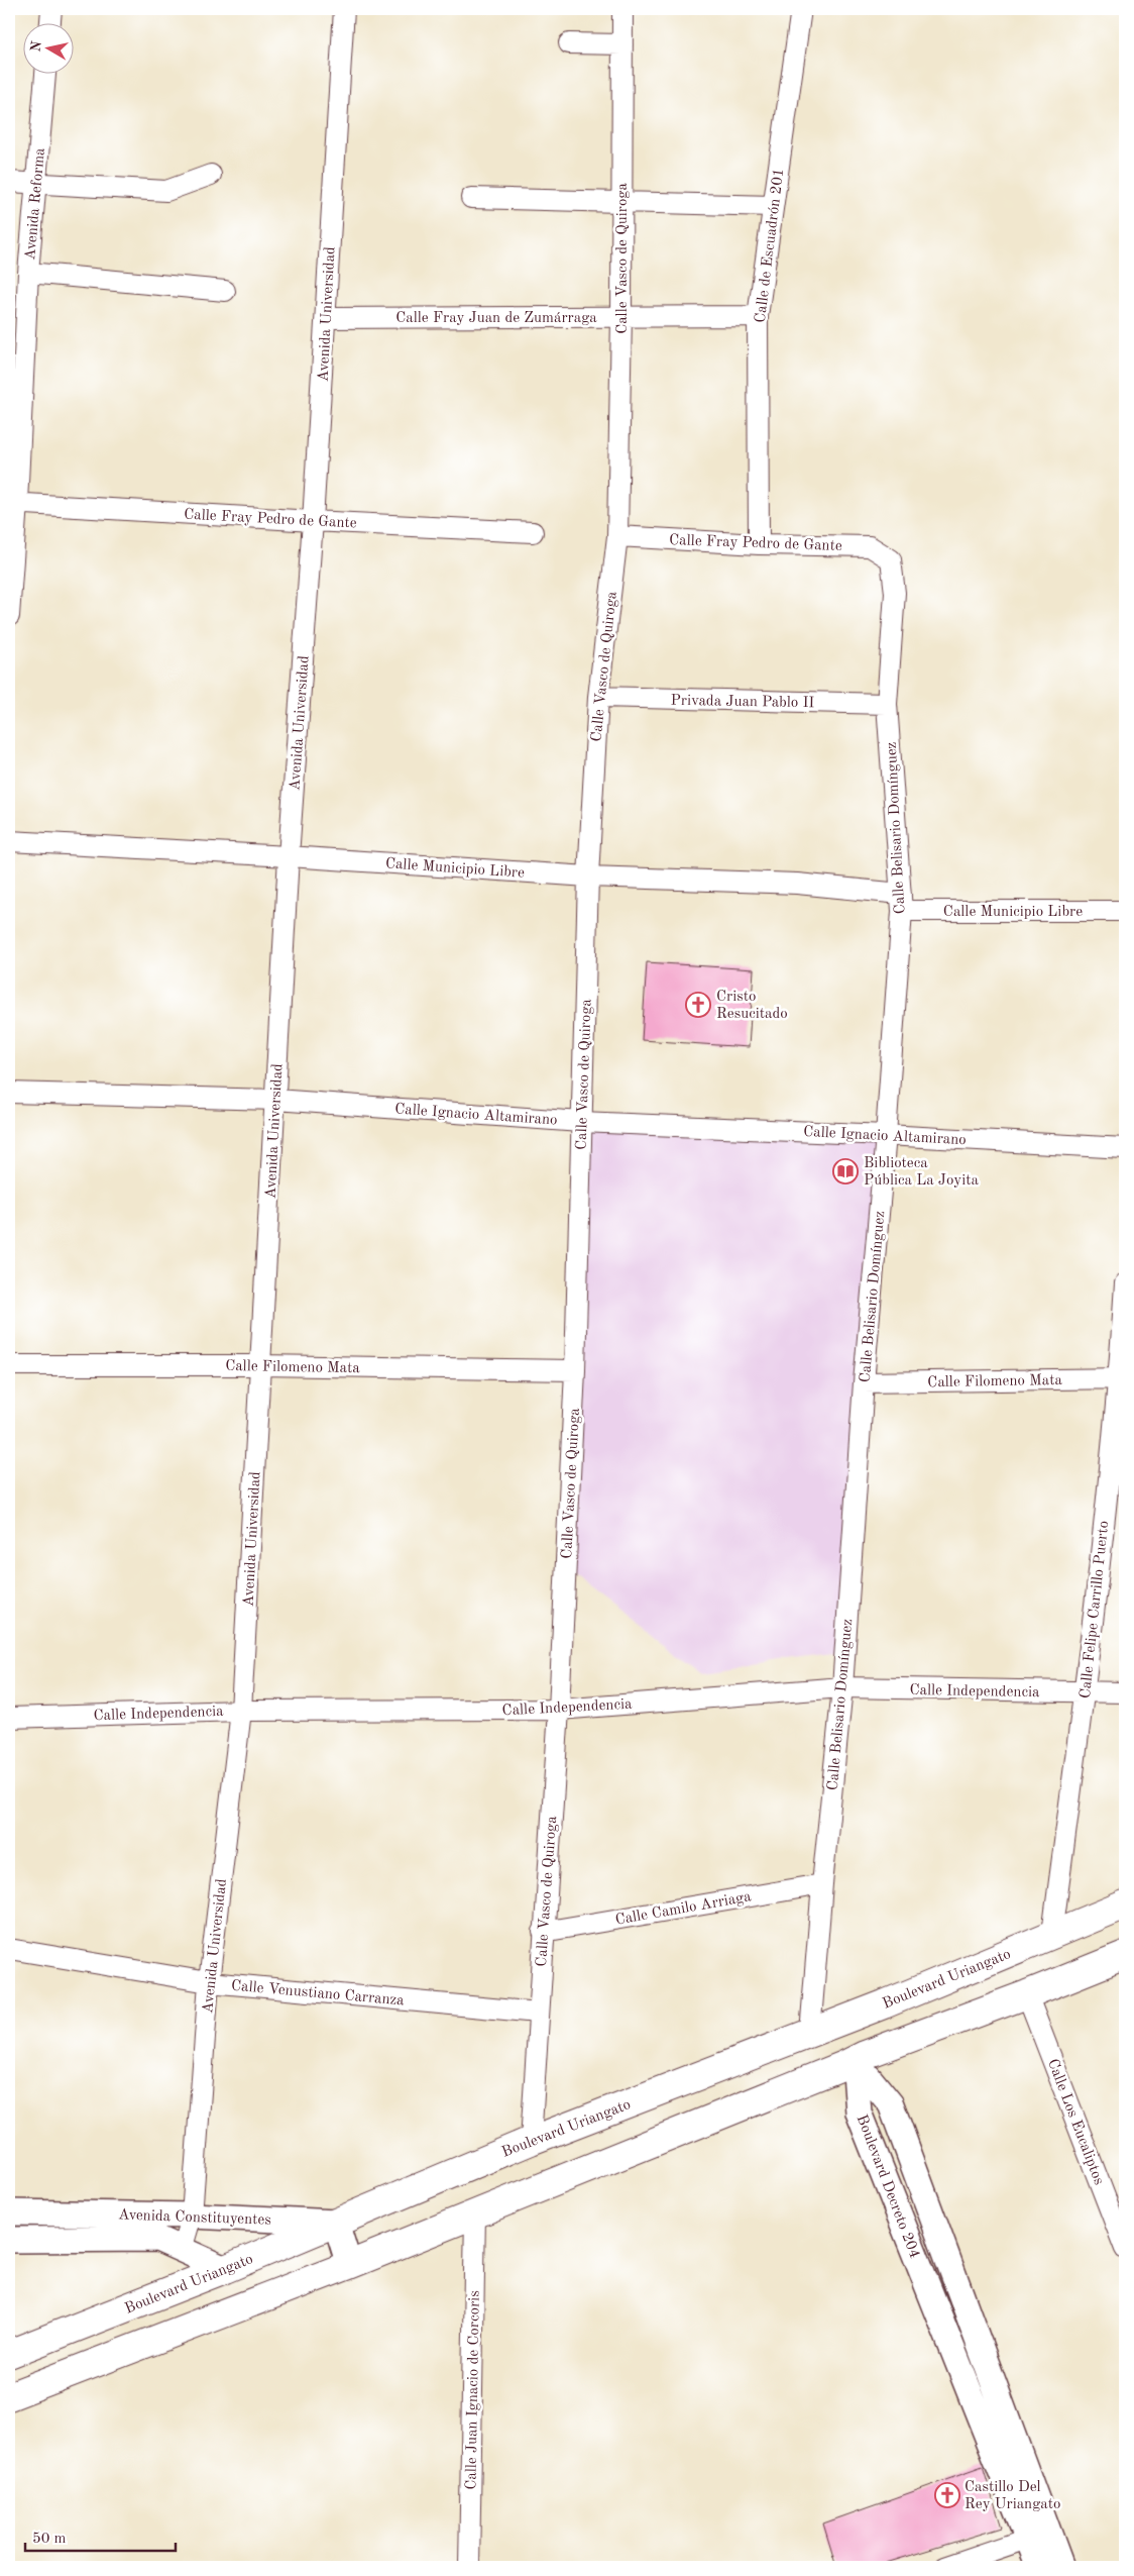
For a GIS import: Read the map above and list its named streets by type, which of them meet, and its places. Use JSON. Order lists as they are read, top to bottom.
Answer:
{
  "streets": {
    "main road": ["Boulevard Uriangato"],
    "street": [
      "Avenida Reforma",
      "Calle de Escuadrón 201",
      "Calle Vasco de Quiroga",
      "Avenida Universidad",
      "Calle Fray Juan de Zumárraga",
      "Calle Fray Pedro de Gante",
      "Privada Juan Pablo II",
      "Calle Belisario Domínguez",
      "Calle Municipio Libre",
      "Calle Ignacio Altamirano",
      "Calle Filomeno Mata",
      "Calle Felipe Carrillo Puerto",
      "Calle Independencia",
      "Calle Camilo Arriaga",
      "Calle Venustiano Carranza",
      "Calle Los Eucaliptos",
      "Boulevard Decreto 204",
      "Avenida Constituyentes",
      "Calle Juan Ignacio de Corcoris"
    ]
  },
  "crossings": [
    ["Avenida Reforma", "Calle Fray Pedro de Gante"],
    ["Calle de Escuadrón 201", "Calle Fray Juan de Zumárraga"],
    ["Calle de Escuadrón 201", "Calle Fray Pedro de Gante"],
    ["Calle Vasco de Quiroga", "Calle Fray Juan de Zumárraga"],
    ["Calle Vasco de Quiroga", "Calle Fray Pedro de Gante"],
    ["Calle Vasco de Quiroga", "Privada Juan Pablo II"],
    ["Calle Vasco de Quiroga", "Calle Municipio Libre"],
    ["Calle Vasco de Quiroga", "Calle Ignacio Altamirano"],
    ["Calle Vasco de Quiroga", "Calle Filomeno Mata"],
    ["Calle Vasco de Quiroga", "Calle Independencia"],
    ["Calle Vasco de Quiroga", "Calle Camilo Arriaga"],
    ["Calle Vasco de Quiroga", "Boulevard Uriangato"],
    ["Calle Vasco de Quiroga", "Calle Venustiano Carranza"],
    ["Avenida Universidad", "Calle Fray Juan de Zumárraga"],
    ["Avenida Universidad", "Calle Fray Pedro de Gante"],
    ["Avenida Universidad", "Calle Municipio Libre"],
    ["Avenida Universidad", "Calle Ignacio Altamirano"],
    ["Avenida Universidad", "Calle Filomeno Mata"],
    ["Avenida Universidad", "Calle Independencia"],
    ["Avenida Universidad", "Calle Venustiano Carranza"],
    ["Avenida Universidad", "Avenida Constituyentes"],
    ["Calle Fray Pedro de Gante", "Calle Belisario Domínguez"],
    ["Privada Juan Pablo II", "Calle Belisario Domínguez"],
    ["Calle Belisario Domínguez", "Calle Municipio Libre"],
    ["Calle Belisario Domínguez", "Calle Ignacio Altamirano"],
    ["Calle Belisario Domínguez", "Calle Filomeno Mata"],
    ["Calle Belisario Domínguez", "Calle Independencia"],
    ["Calle Belisario Domínguez", "Calle Camilo Arriaga"],
    ["Calle Belisario Domínguez", "Boulevard Uriangato"],
    ["Calle Filomeno Mata", "Calle Felipe Carrillo Puerto"],
    ["Calle Felipe Carrillo Puerto", "Calle Independencia"],
    ["Calle Felipe Carrillo Puerto", "Boulevard Uriangato"],
    ["Boulevard Uriangato", "Avenida Constituyentes"]
  ],
  "places": {
    "church": ["Cristo Resucitado", "Castillo Del Rey Uriangato"],
    "library": ["Biblioteca Pública La Joyita"]
  },
  "scale_bar": "50 m",
  "north": "left"
}
